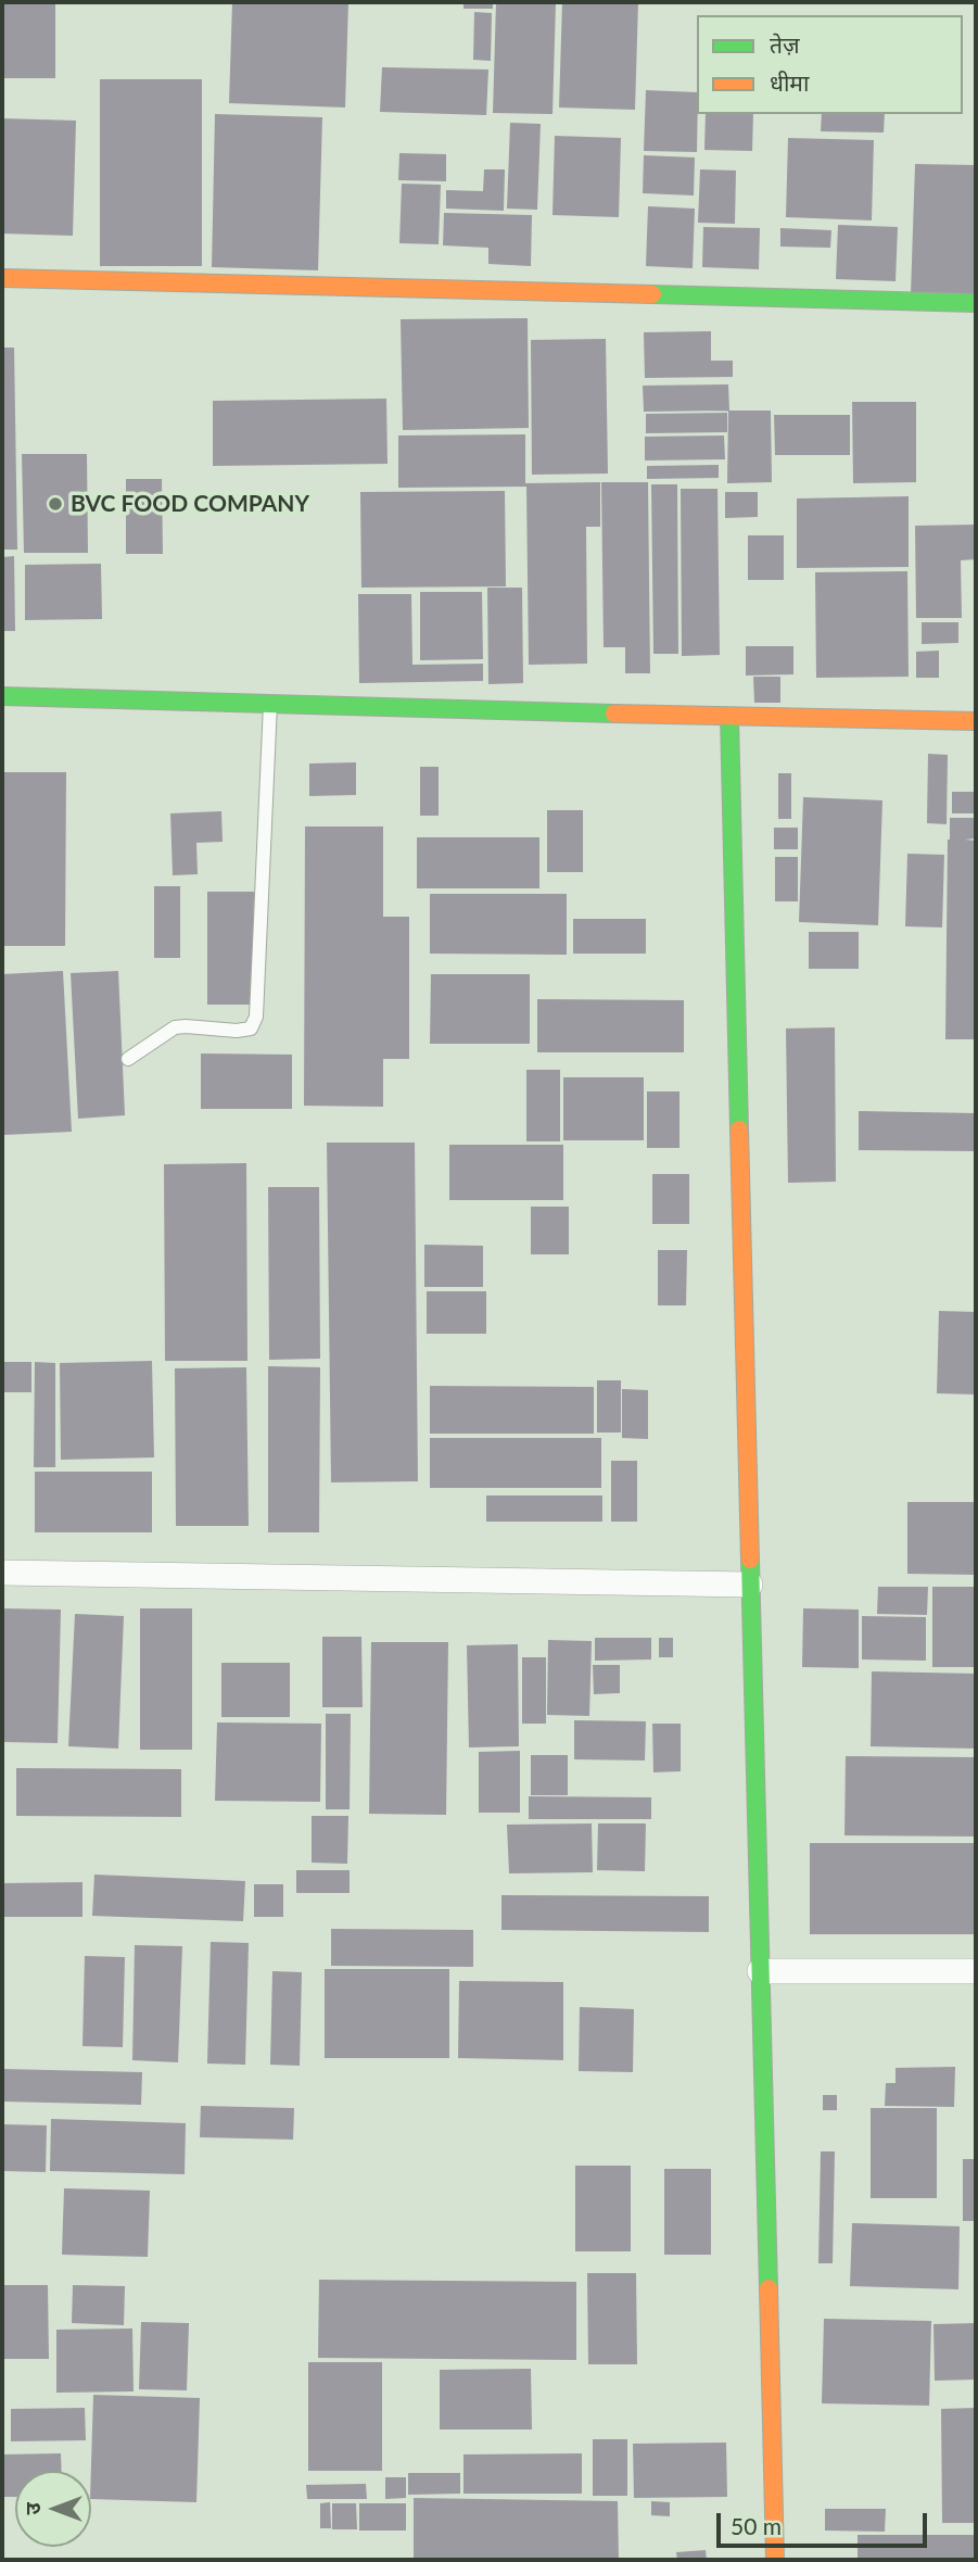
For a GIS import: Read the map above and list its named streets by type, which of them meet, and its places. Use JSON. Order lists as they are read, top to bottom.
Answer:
{
  "places": ["BVC FOOD COMPANY"],
  "legend": ["तेज़", "धीमा"],
  "scale_bar": "50 m",
  "north": "left"
}
